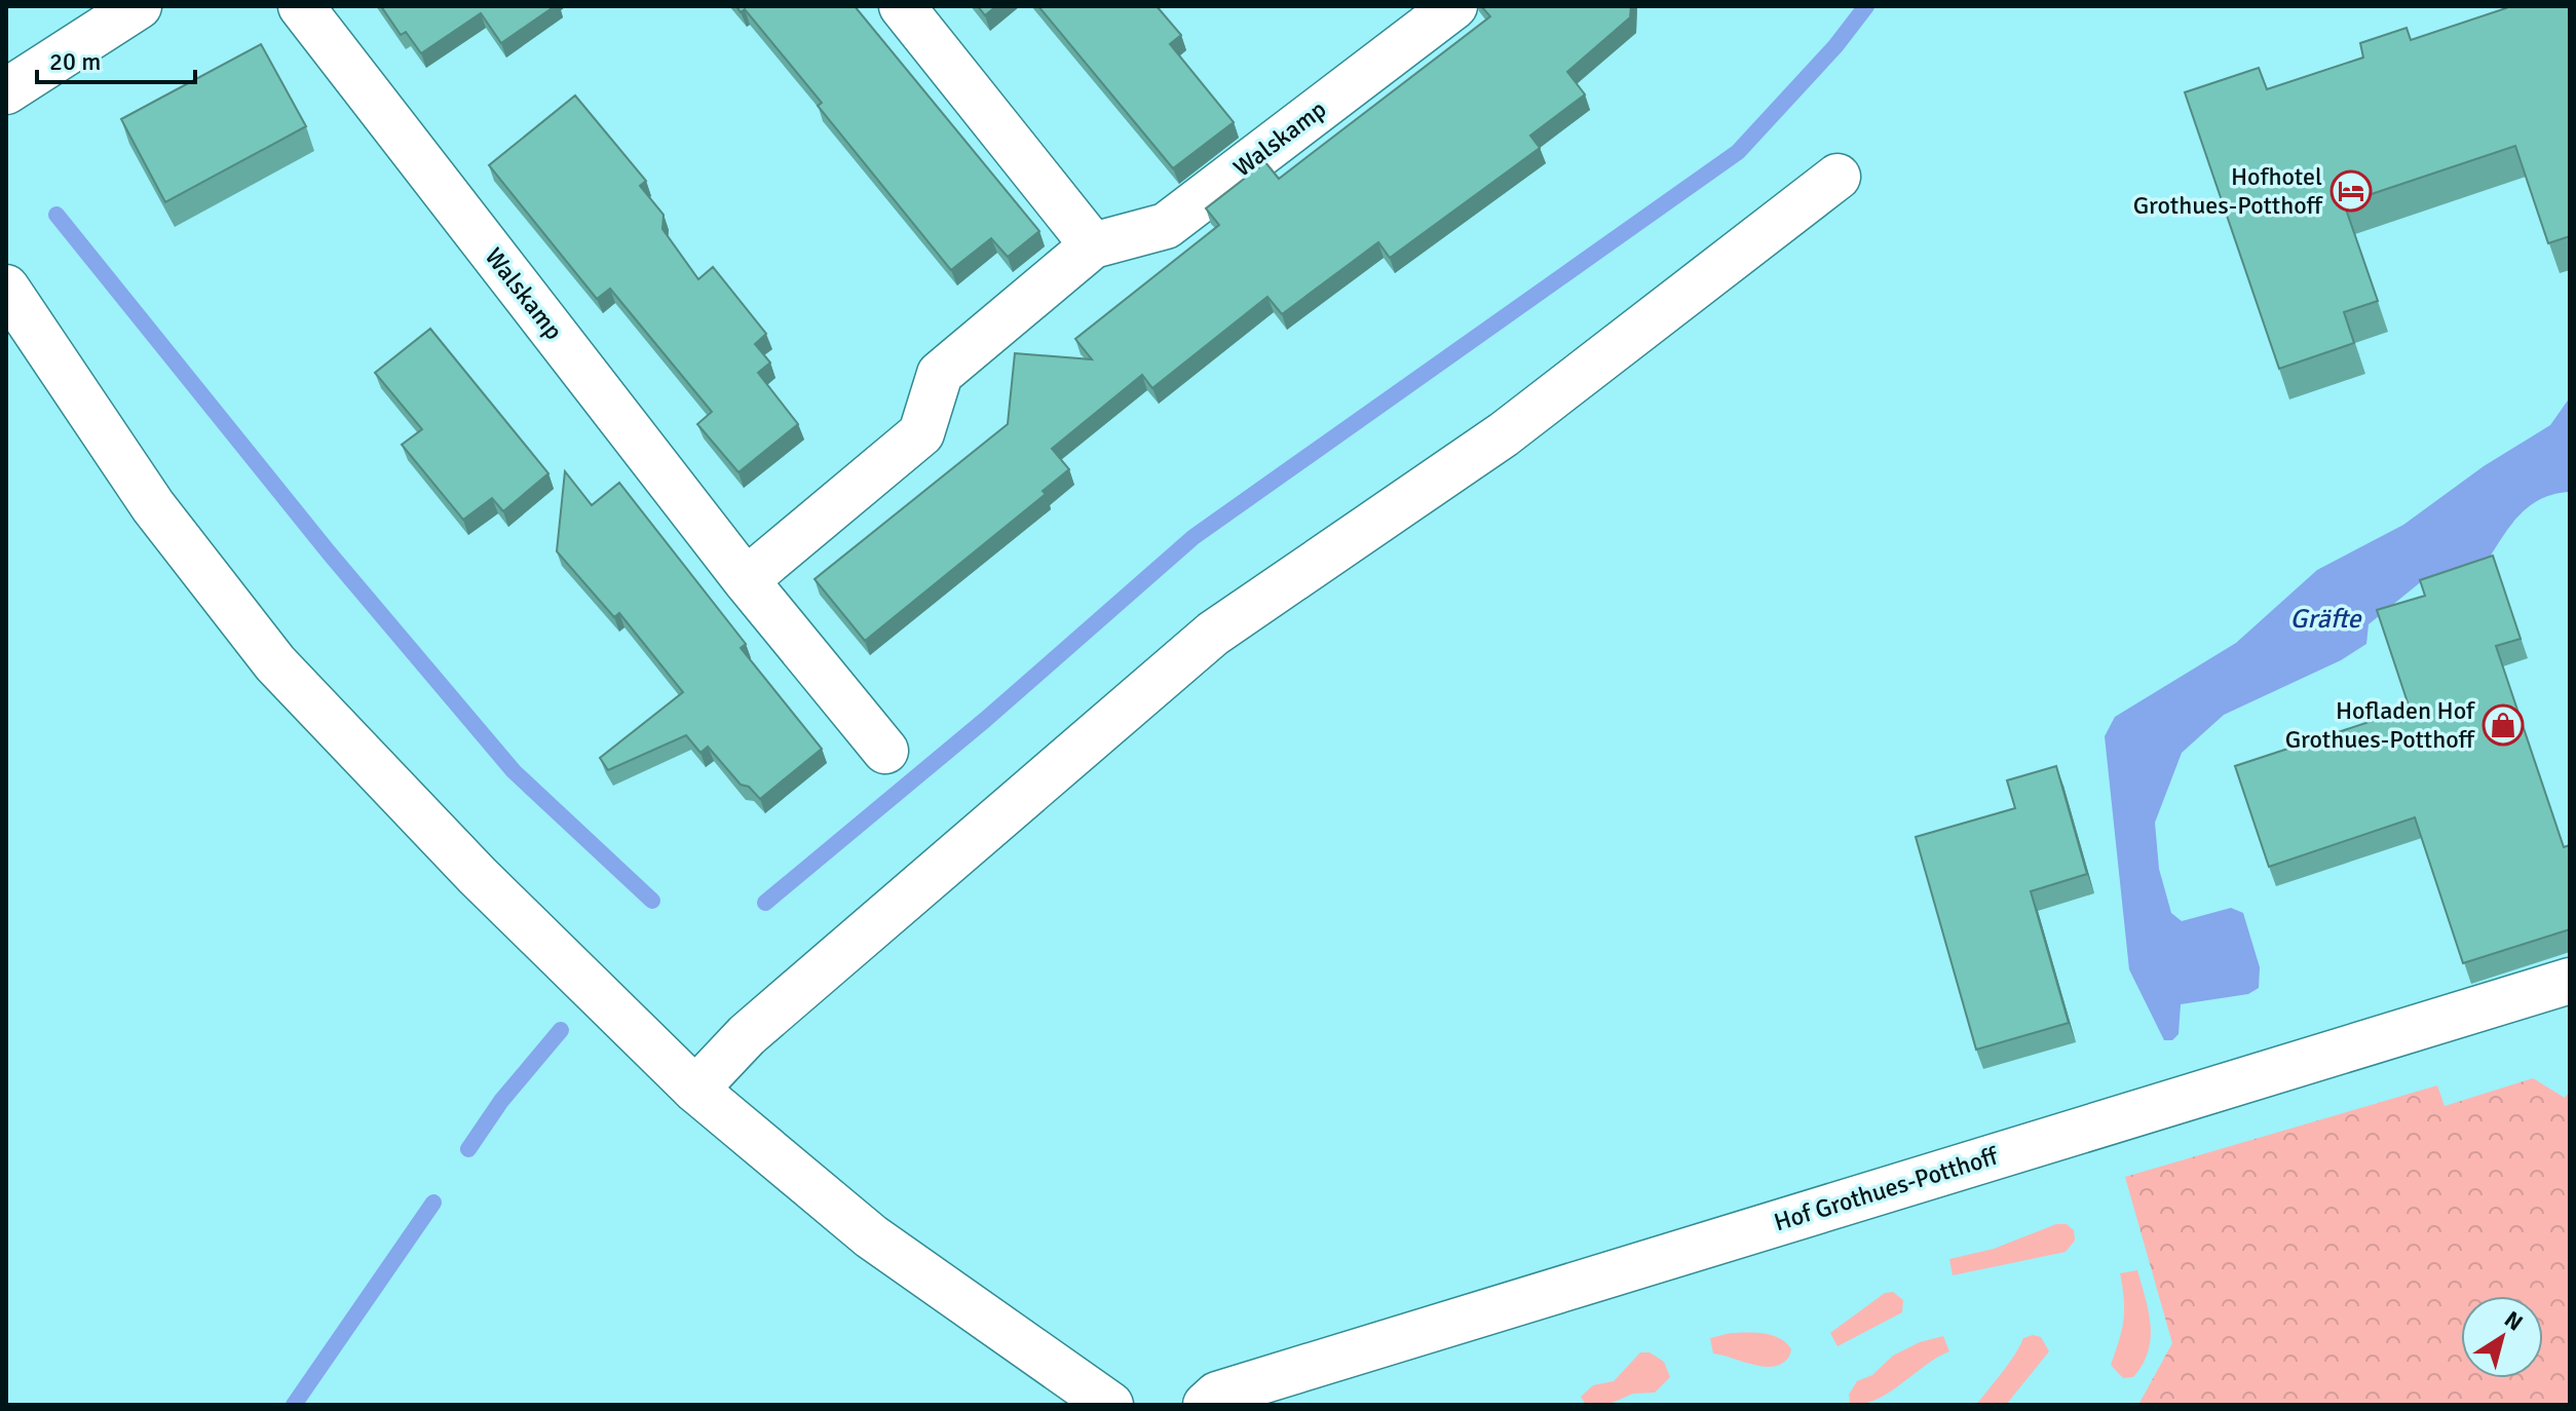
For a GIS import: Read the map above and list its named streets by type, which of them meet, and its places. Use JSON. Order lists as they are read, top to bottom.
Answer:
{
  "streets": {
    "street": ["Walskamp", "Hof Grothues-Potthoff"]
  },
  "water": ["Gräfte"],
  "places": {
    "hotel": ["Hofhotel Grothues-Potthoff"],
    "shop": ["Hofladen Hof Grothues-Potthoff"]
  },
  "scale_bar": "20 m",
  "north": "top right"
}
